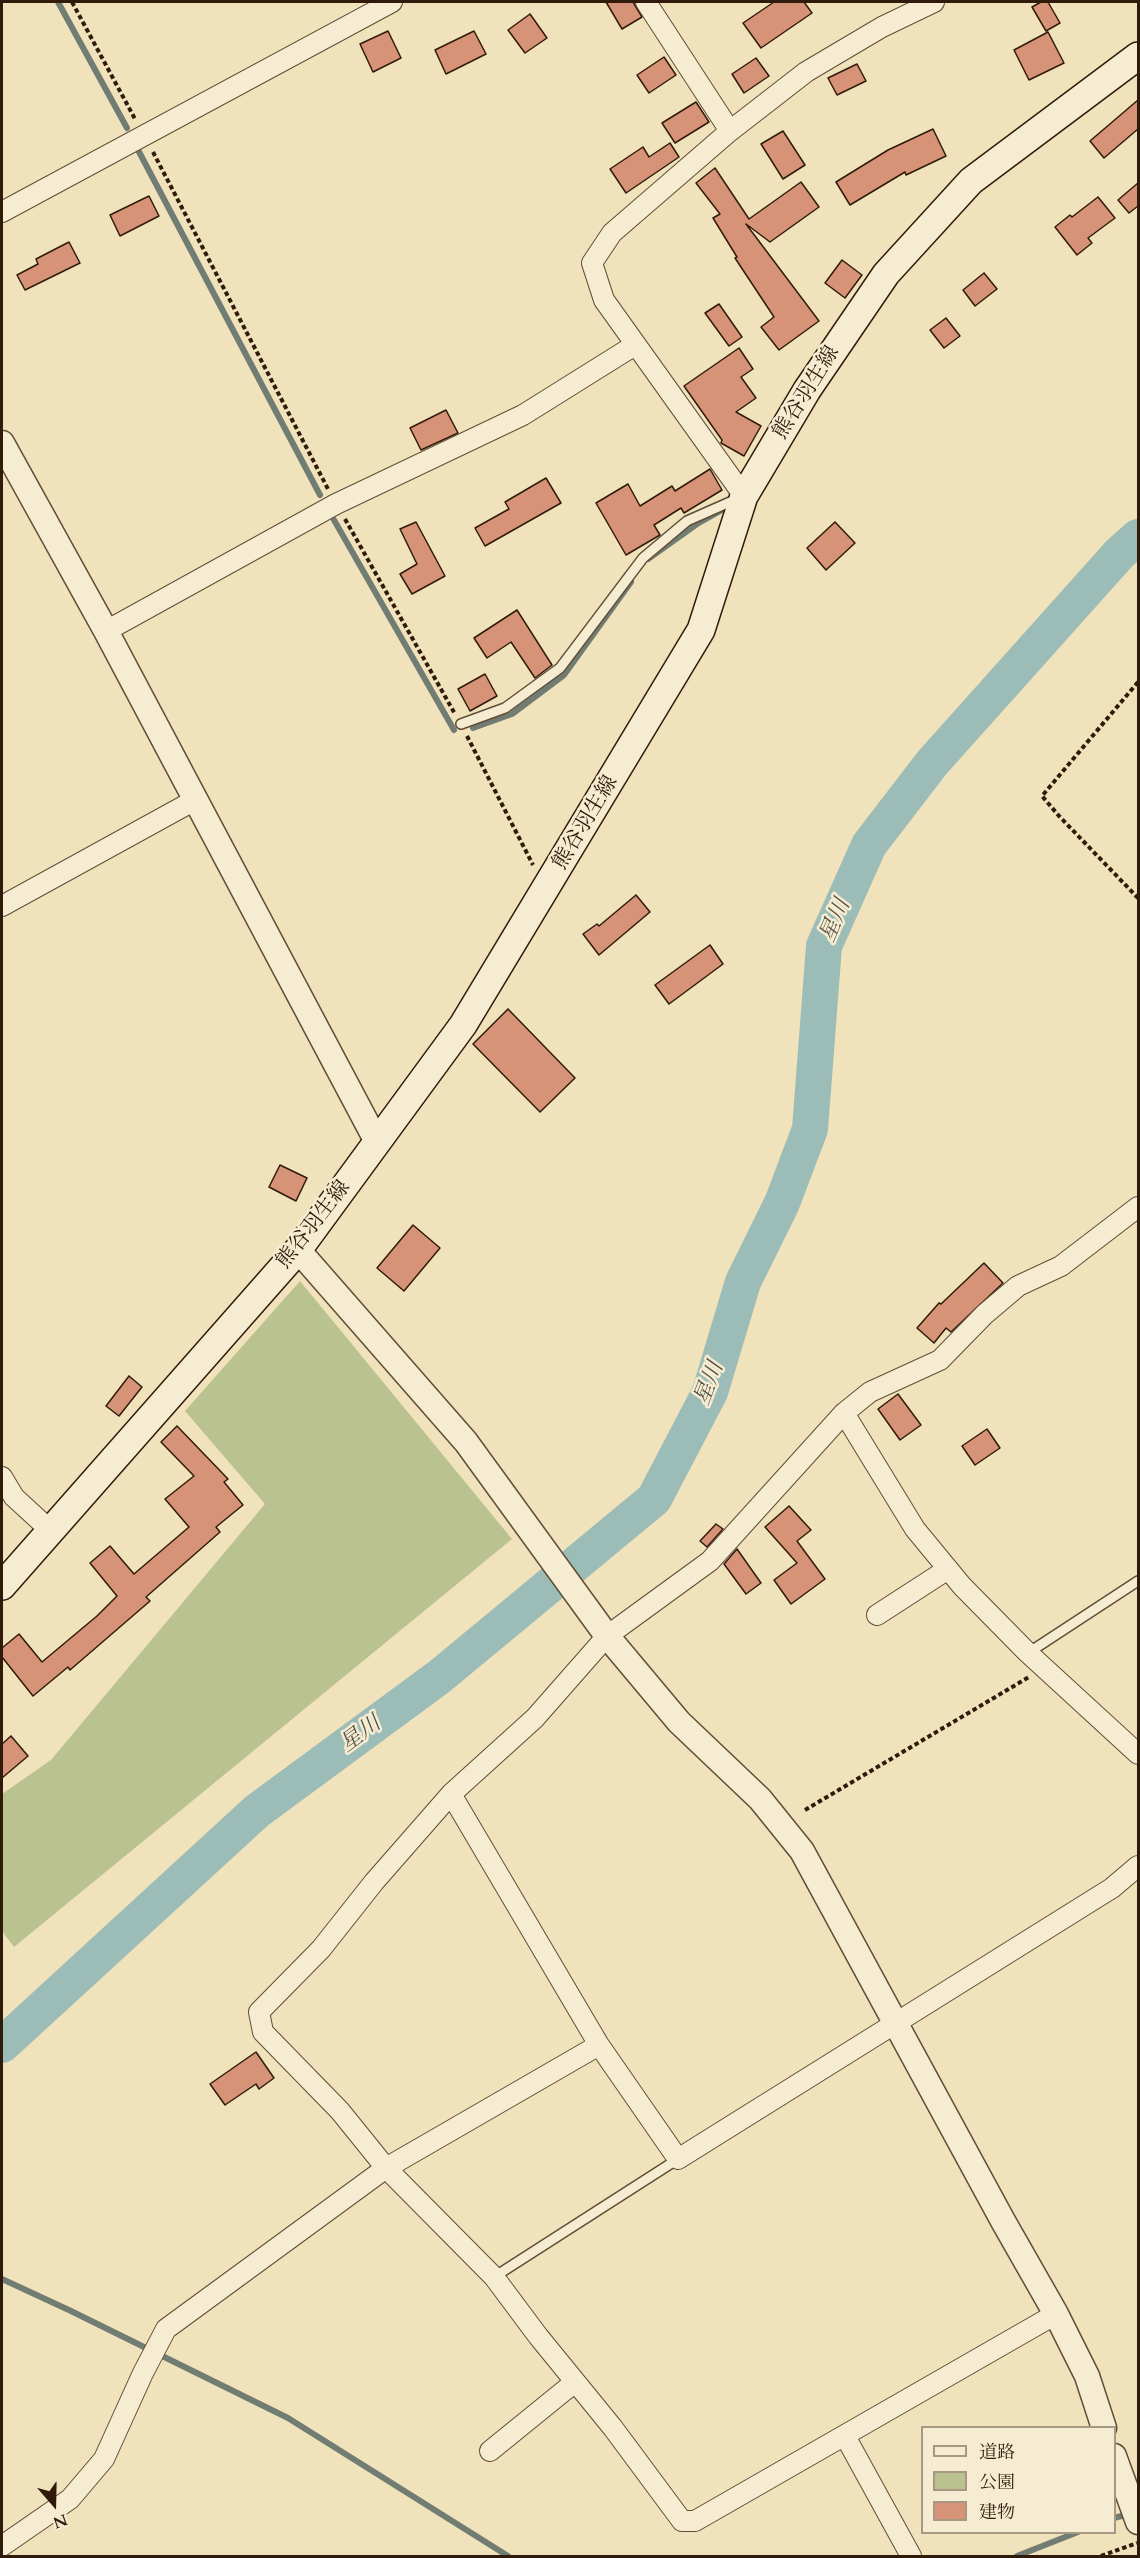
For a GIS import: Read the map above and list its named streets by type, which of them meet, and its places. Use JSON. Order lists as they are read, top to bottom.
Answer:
{
  "streets": {
    "main road": ["熊谷羽生線"]
  },
  "water": ["星川"],
  "legend": ["道路", "公園", "建物"],
  "north": "bottom"
}
